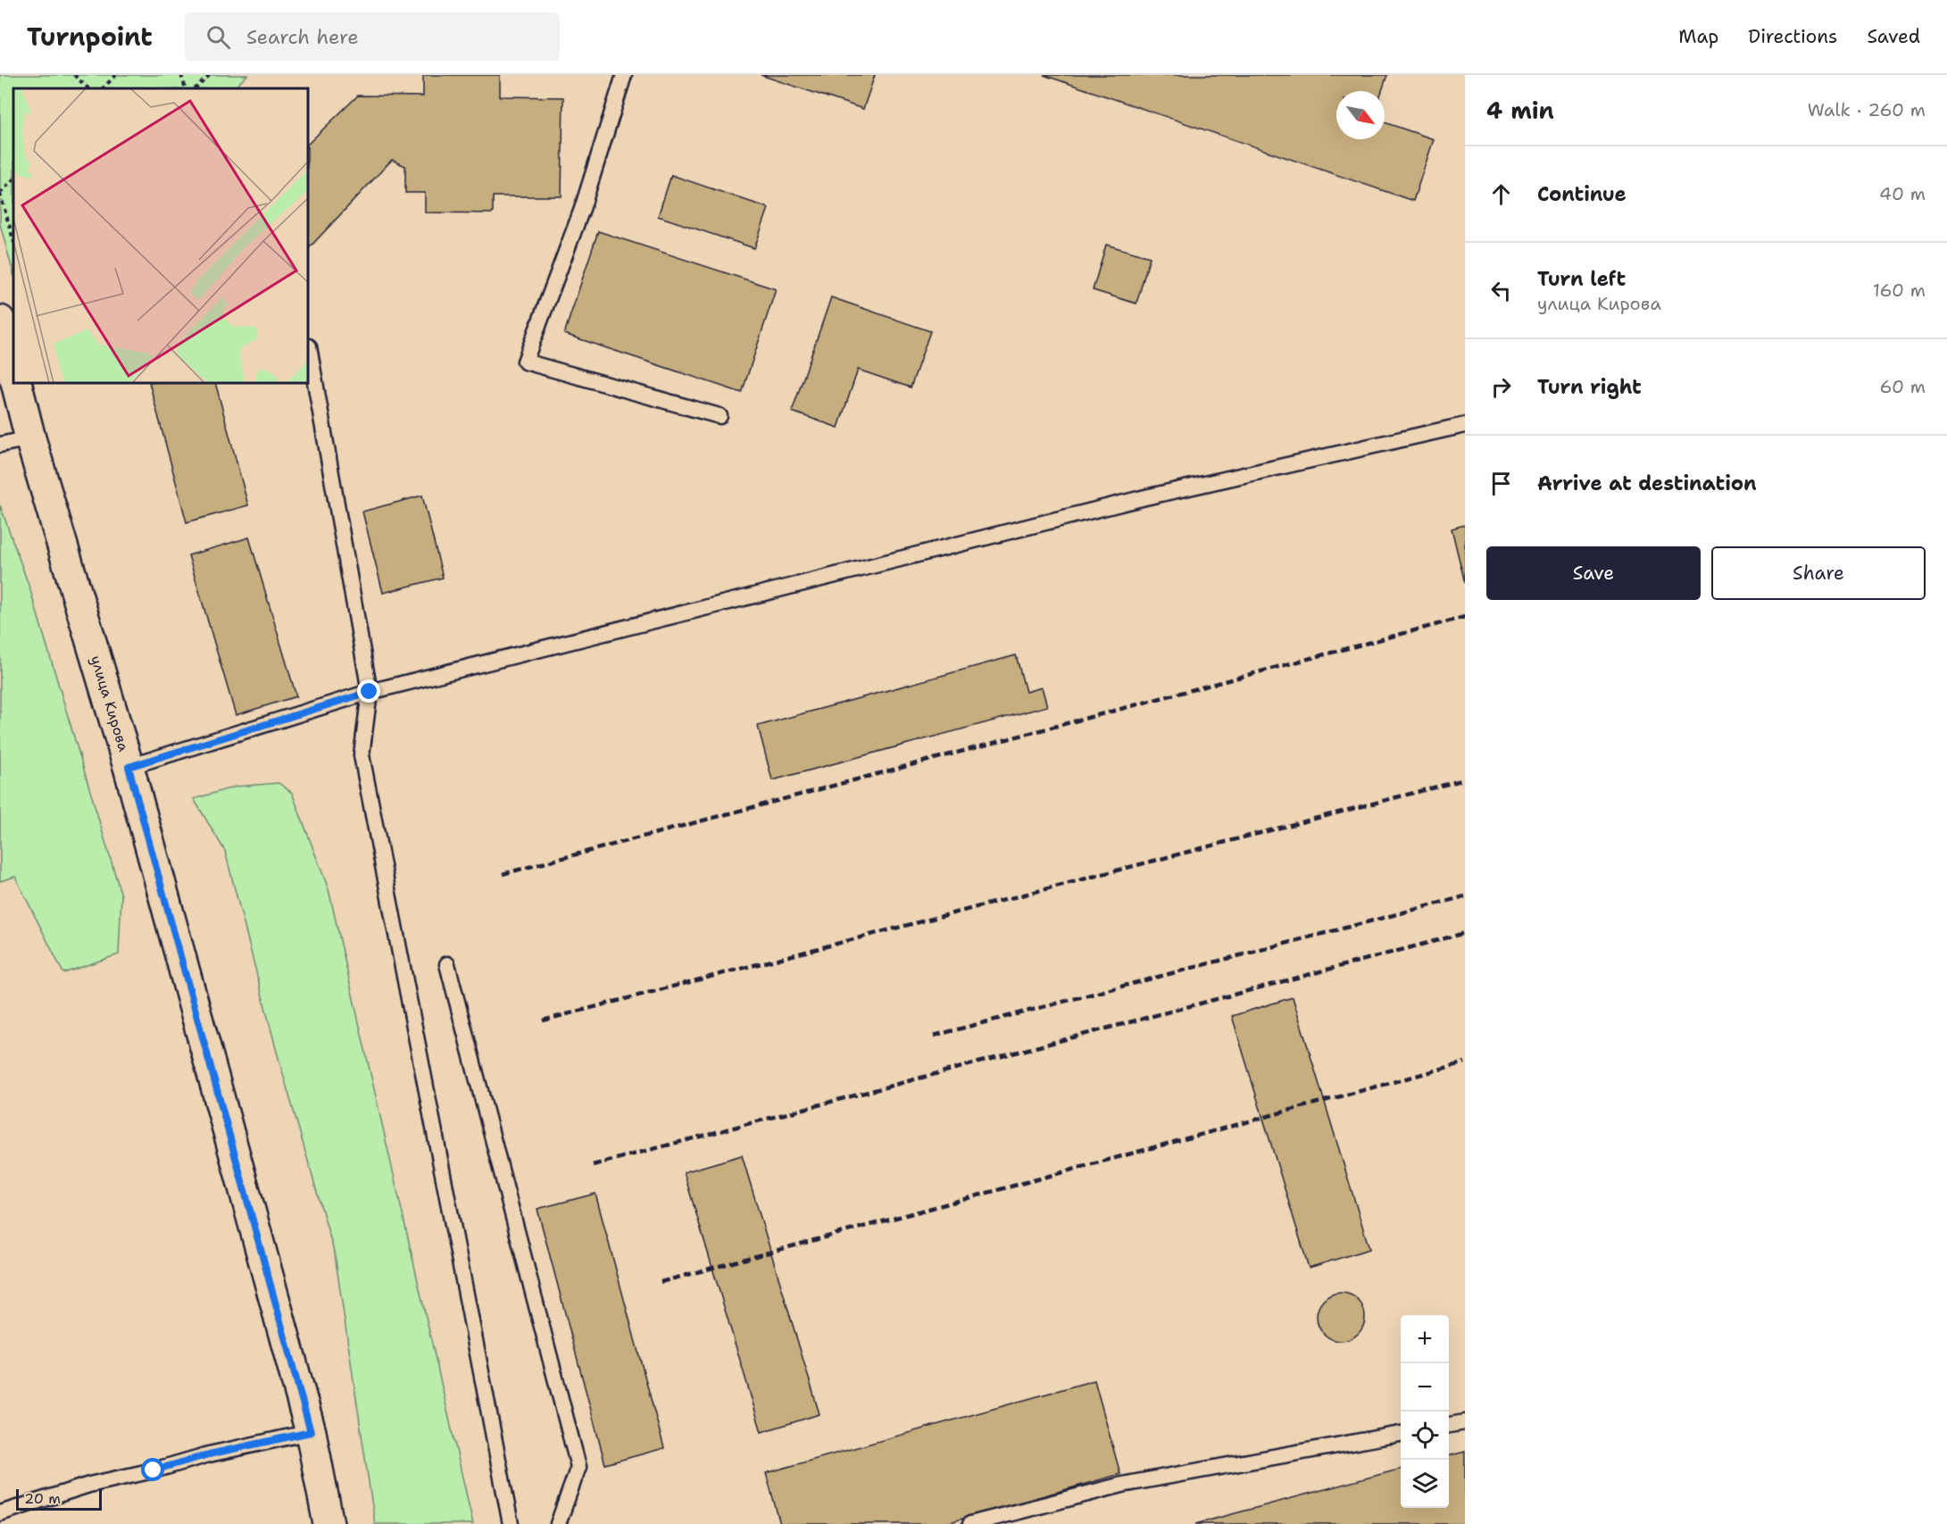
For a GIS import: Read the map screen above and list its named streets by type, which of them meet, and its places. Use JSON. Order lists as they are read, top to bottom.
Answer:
{
  "streets": {
    "main road": ["улица Кирова"]
  },
  "scale_bar": "20 m",
  "north": "bottom right",
  "page": {
    "header": "Turnpoint",
    "search": "Search here",
    "nav": ["Map", "Directions", "Saved"],
    "heading": ["4 min", "Walk · 260 m"],
    "list": [
      ["Continue", "40 m"],
      ["Turn left", "улица Кирова", "160 m"],
      ["Turn right", "60 m"],
      "Arrive at destination"
    ],
    "buttons": ["Save", "Share"],
    "map_buttons": ["+", "−"],
    "scale": "20 m"
  }
}
